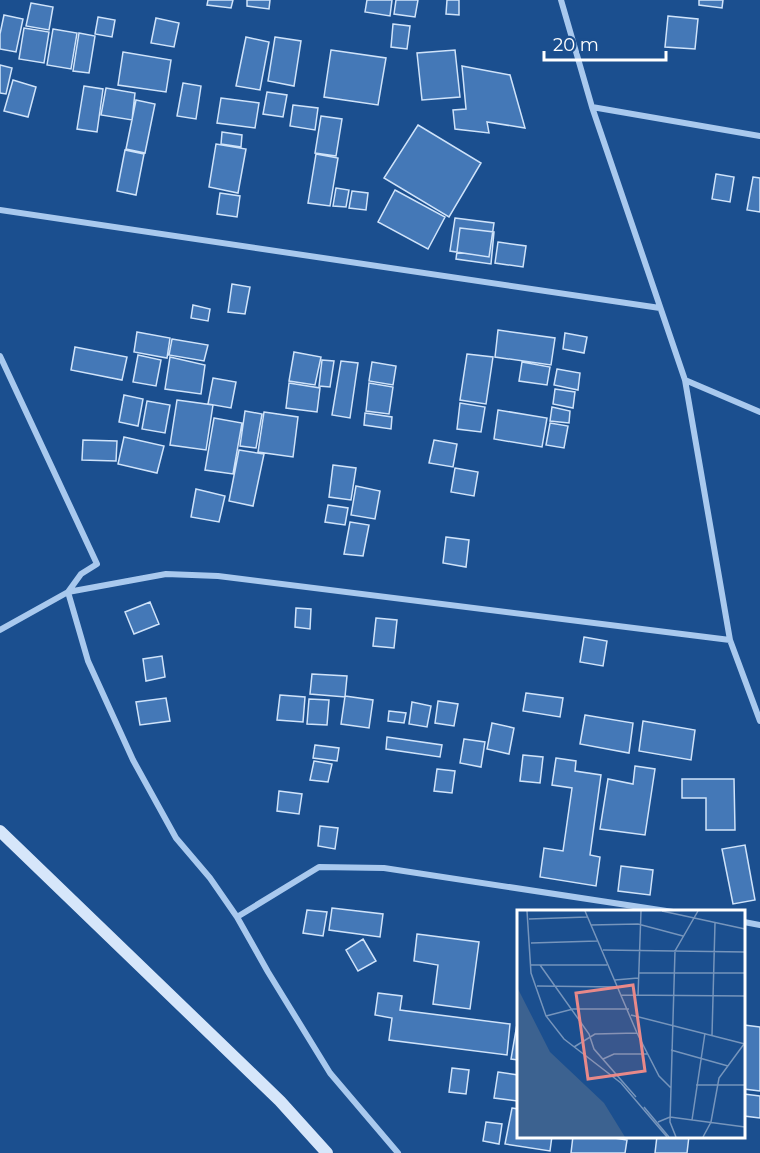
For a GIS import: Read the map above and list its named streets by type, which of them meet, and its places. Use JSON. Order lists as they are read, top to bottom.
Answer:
{
  "scale_bar": "20 m"
}
